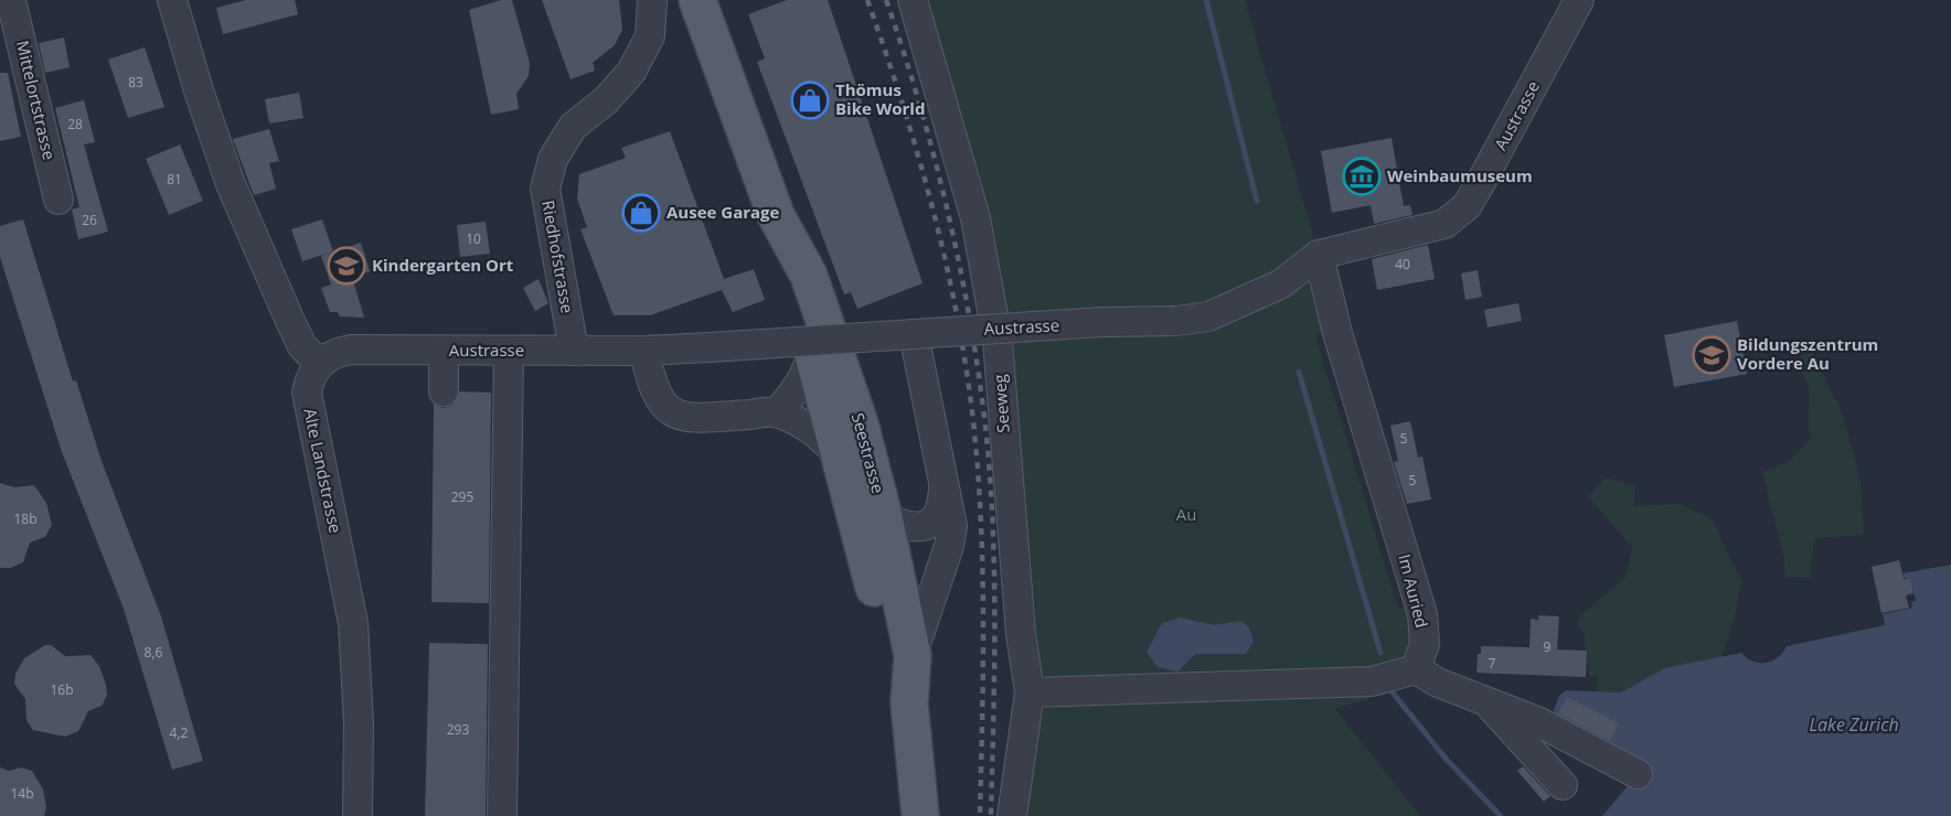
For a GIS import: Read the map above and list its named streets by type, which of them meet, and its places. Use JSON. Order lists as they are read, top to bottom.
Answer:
{
  "streets": {
    "main road": ["Seestrasse"],
    "street": [
      "Mittelortstrasse",
      "Austrasse",
      "Riedhofstrasse",
      "Seeweg",
      "Alte Landstrasse",
      "Im Auried"
    ]
  },
  "crossings": [
    ["Austrasse", "Riedhofstrasse"],
    ["Austrasse", "Alte Landstrasse"],
    ["Austrasse", "Im Auried"]
  ],
  "water": ["Lake Zurich"],
  "parks": ["Au"],
  "places": {
    "shop": ["Thömus Bike World", "Ausee Garage"],
    "museum": ["Weinbaumuseum"],
    "school or university": ["Kindergarten Ort", "Bildungszentrum Vordere Au"]
  },
  "house_numbers": [
    "83",
    "28",
    "81",
    "26",
    "10",
    "40",
    "5",
    "5",
    "295",
    "18b",
    "9",
    "8,6",
    "7",
    "16b",
    "293",
    "4,2",
    "14b"
  ]
}
